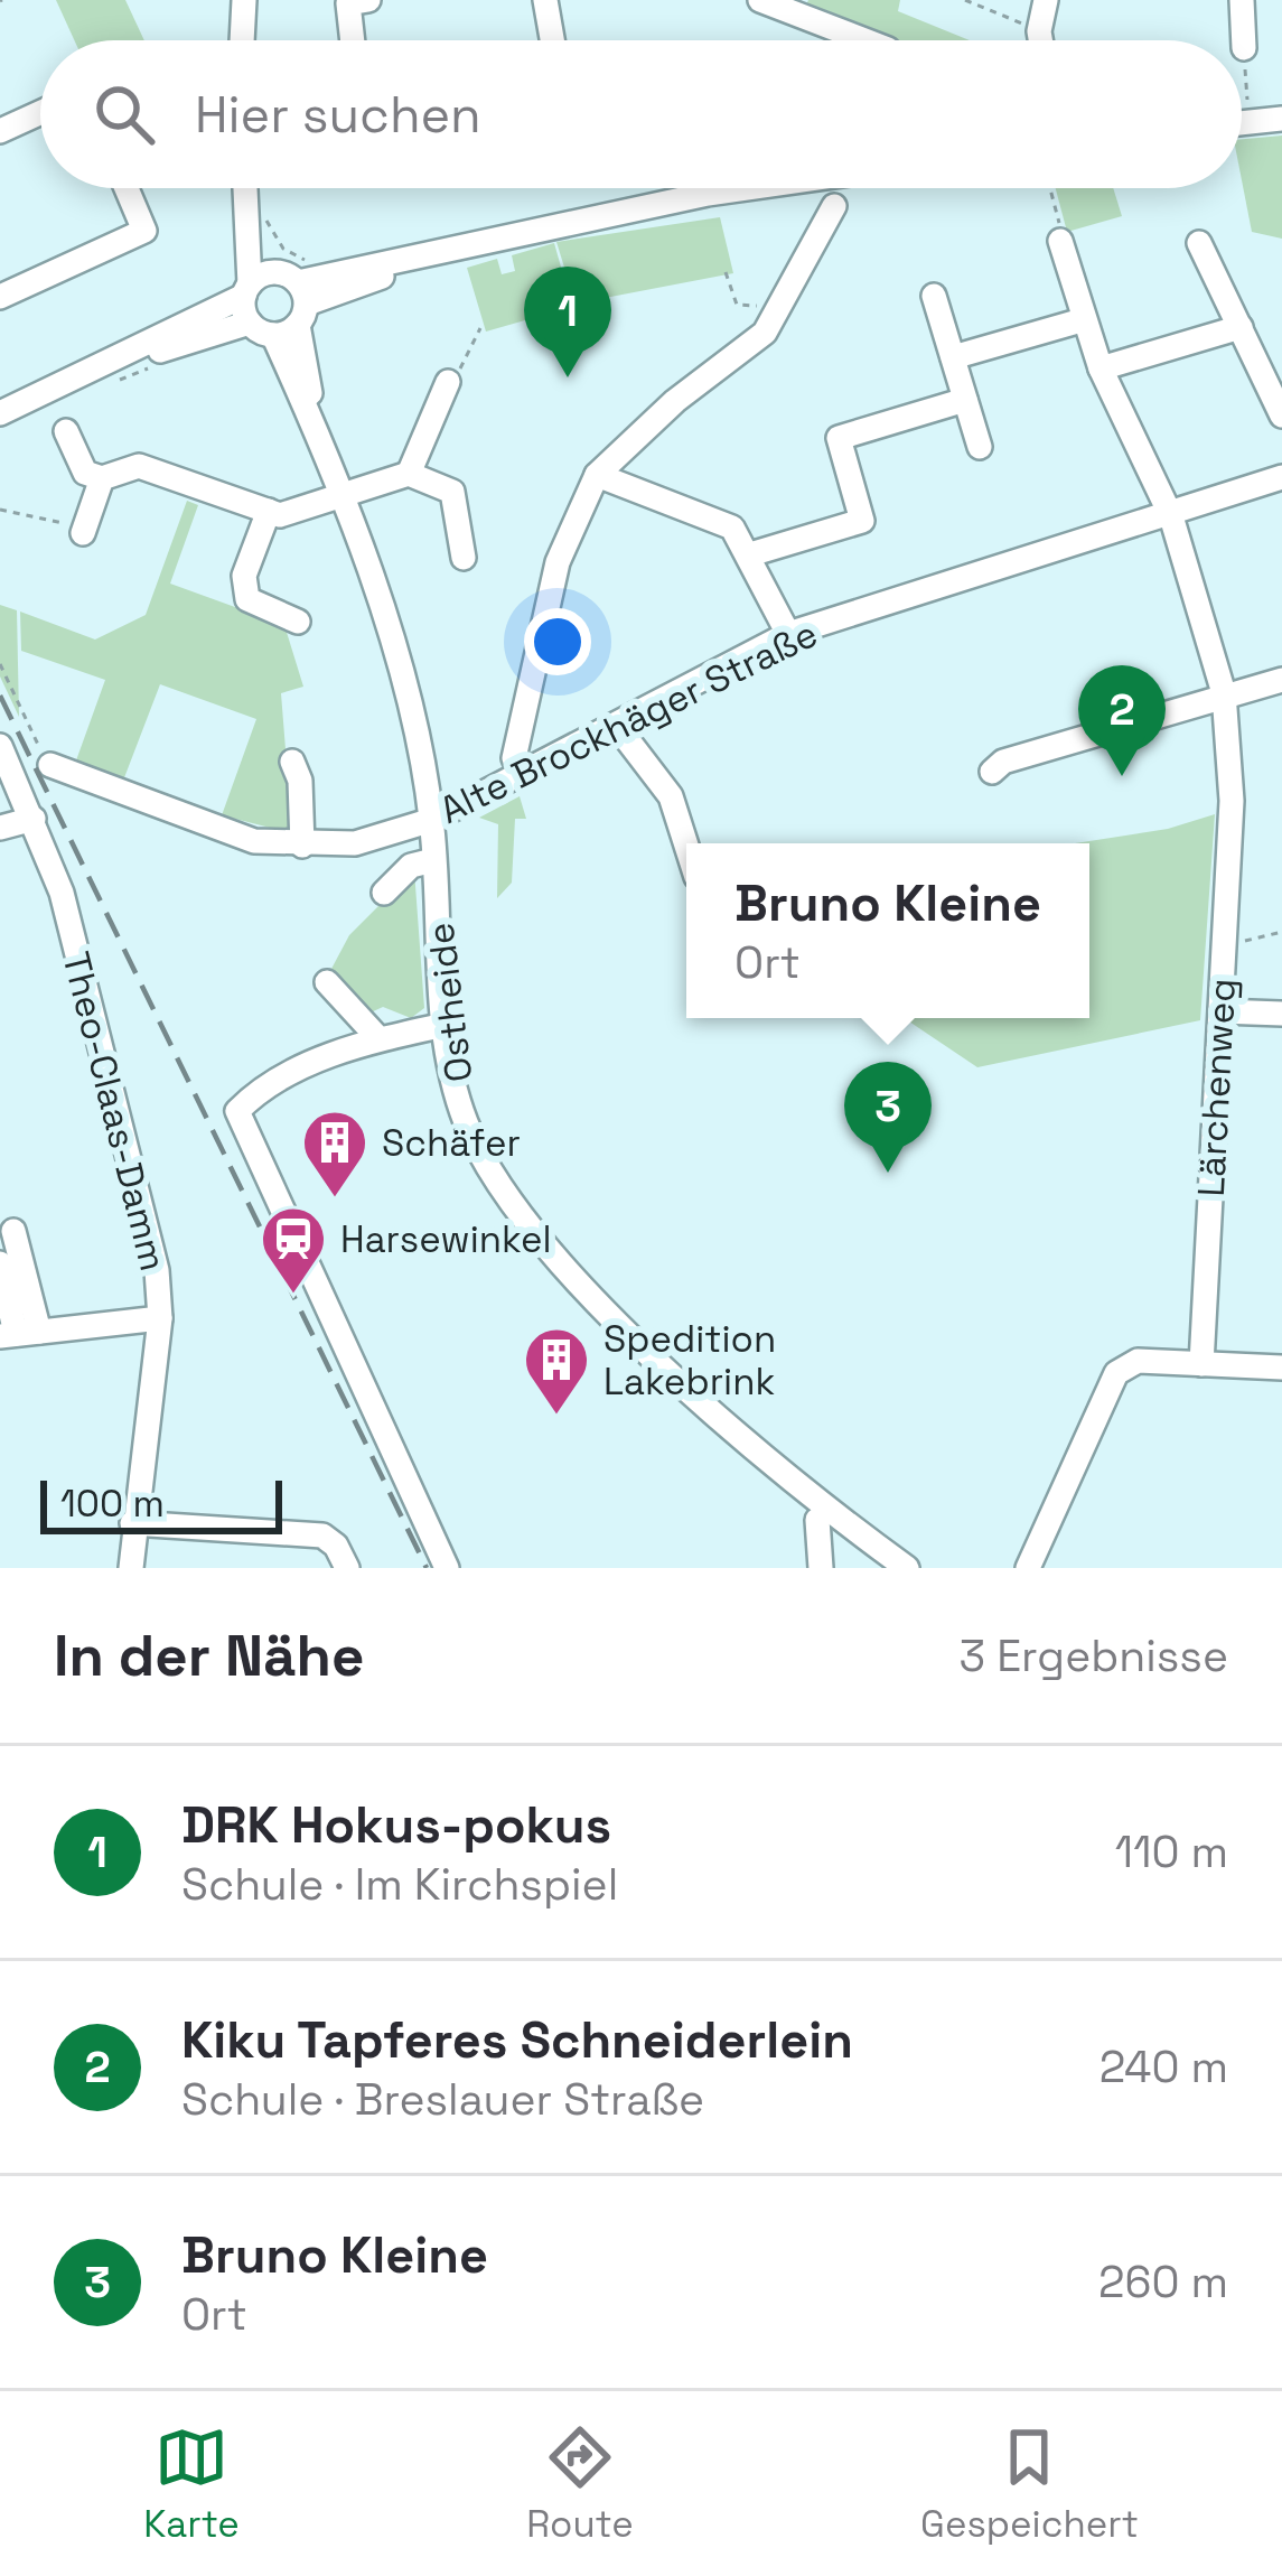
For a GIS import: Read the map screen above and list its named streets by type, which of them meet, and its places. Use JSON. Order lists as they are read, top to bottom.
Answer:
{
  "streets": {
    "street": [
      "Alte Brockhäger Straße",
      "Ostheide",
      "Lärchenweg",
      "Theo-Claas-Damm"
    ]
  },
  "crossings": [
    ["Alte Brockhäger Straße", "Ostheide"],
    ["Alte Brockhäger Straße", "Lärchenweg"]
  ],
  "places": {
    "building": ["Schäfer", "Spedition Lakebrink"],
    "station": ["Harsewinkel"]
  },
  "scale_bar": "100 m",
  "page": {
    "search": "Hier suchen",
    "pins": ["1", "2", "3"],
    "popup": ["Bruno Kleine", "Ort"],
    "scale": "100 m",
    "heading": ["In der Nähe", "3 Ergebnisse"],
    "list": [
      {
        "mark": "1",
        "name": "DRK Hokus-pokus",
        "note": "Schule · Im Kirchspiel",
        "value": "110 m"
      },
      {
        "mark": "2",
        "name": "Kiku Tapferes Schneiderlein",
        "note": "Schule · Breslauer Straße",
        "value": "240 m"
      },
      {
        "mark": "3",
        "name": "Bruno Kleine",
        "note": "Ort",
        "value": "260 m"
      }
    ],
    "nav": ["Karte", "Route", "Gespeichert"]
  }
}
